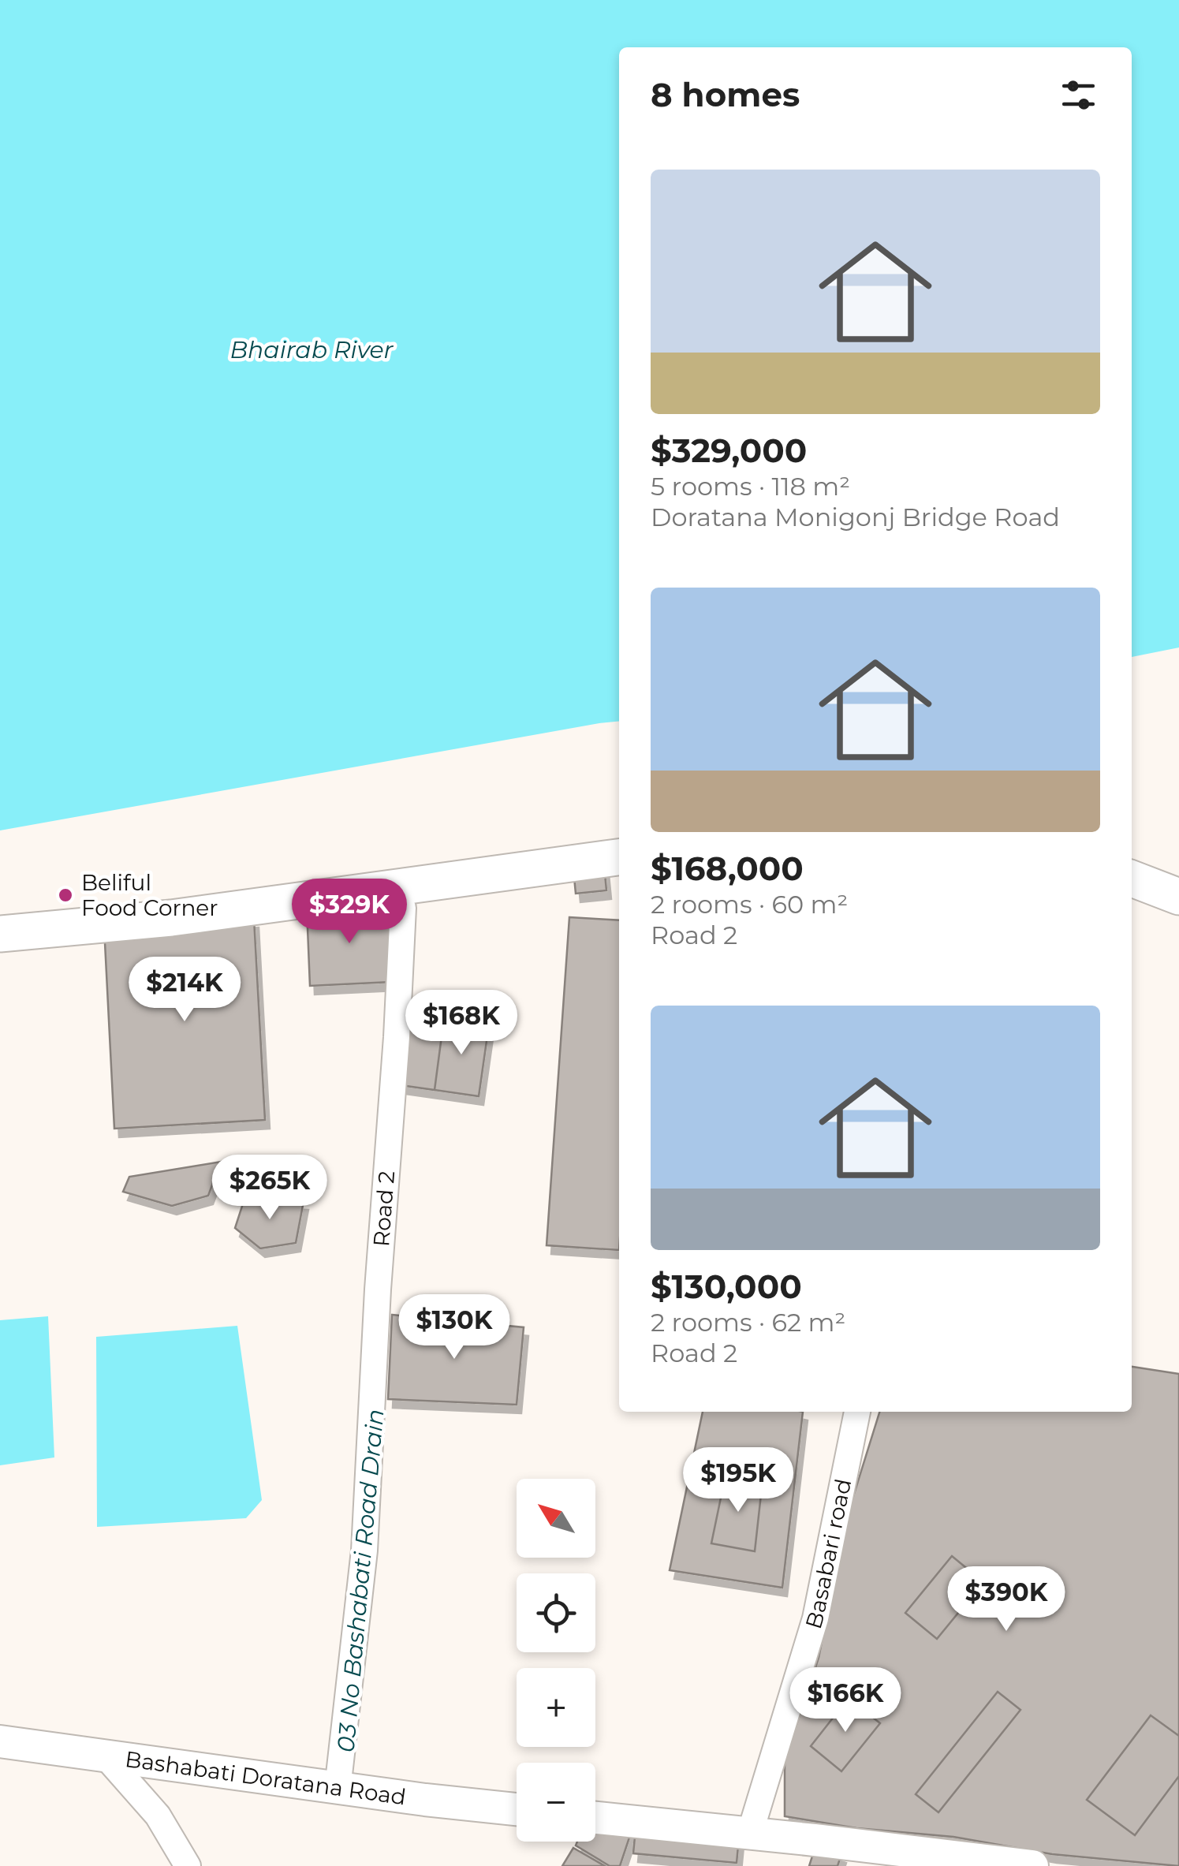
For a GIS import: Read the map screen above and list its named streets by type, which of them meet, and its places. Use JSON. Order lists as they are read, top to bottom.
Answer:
{
  "streets": {
    "street": ["Road 2", "Basabari road", "Bashabati Doratana Road"]
  },
  "crossings": [
    ["Road 2", "Bashabati Doratana Road"]
  ],
  "water": ["Bhairab River", "03 No Bashabati Road Drain"],
  "places": ["Beliful Food Corner"],
  "north": "top left",
  "page": {
    "heading": "8 homes",
    "list": [
      {
        "name": "$329,000",
        "note": "5 rooms · 118 m² · Doratana Monigonj Bridge Road"
      },
      {
        "name": "$168,000",
        "note": "2 rooms · 60 m² · Road 2"
      },
      {
        "name": "$130,000",
        "note": "2 rooms · 62 m² · Road 2"
      }
    ],
    "price": [
      "$329K",
      "$214K",
      "$168K",
      "$265K",
      "$130K",
      "$195K",
      "$390K",
      "$166K"
    ],
    "map_buttons": ["+", "−"]
  }
}
